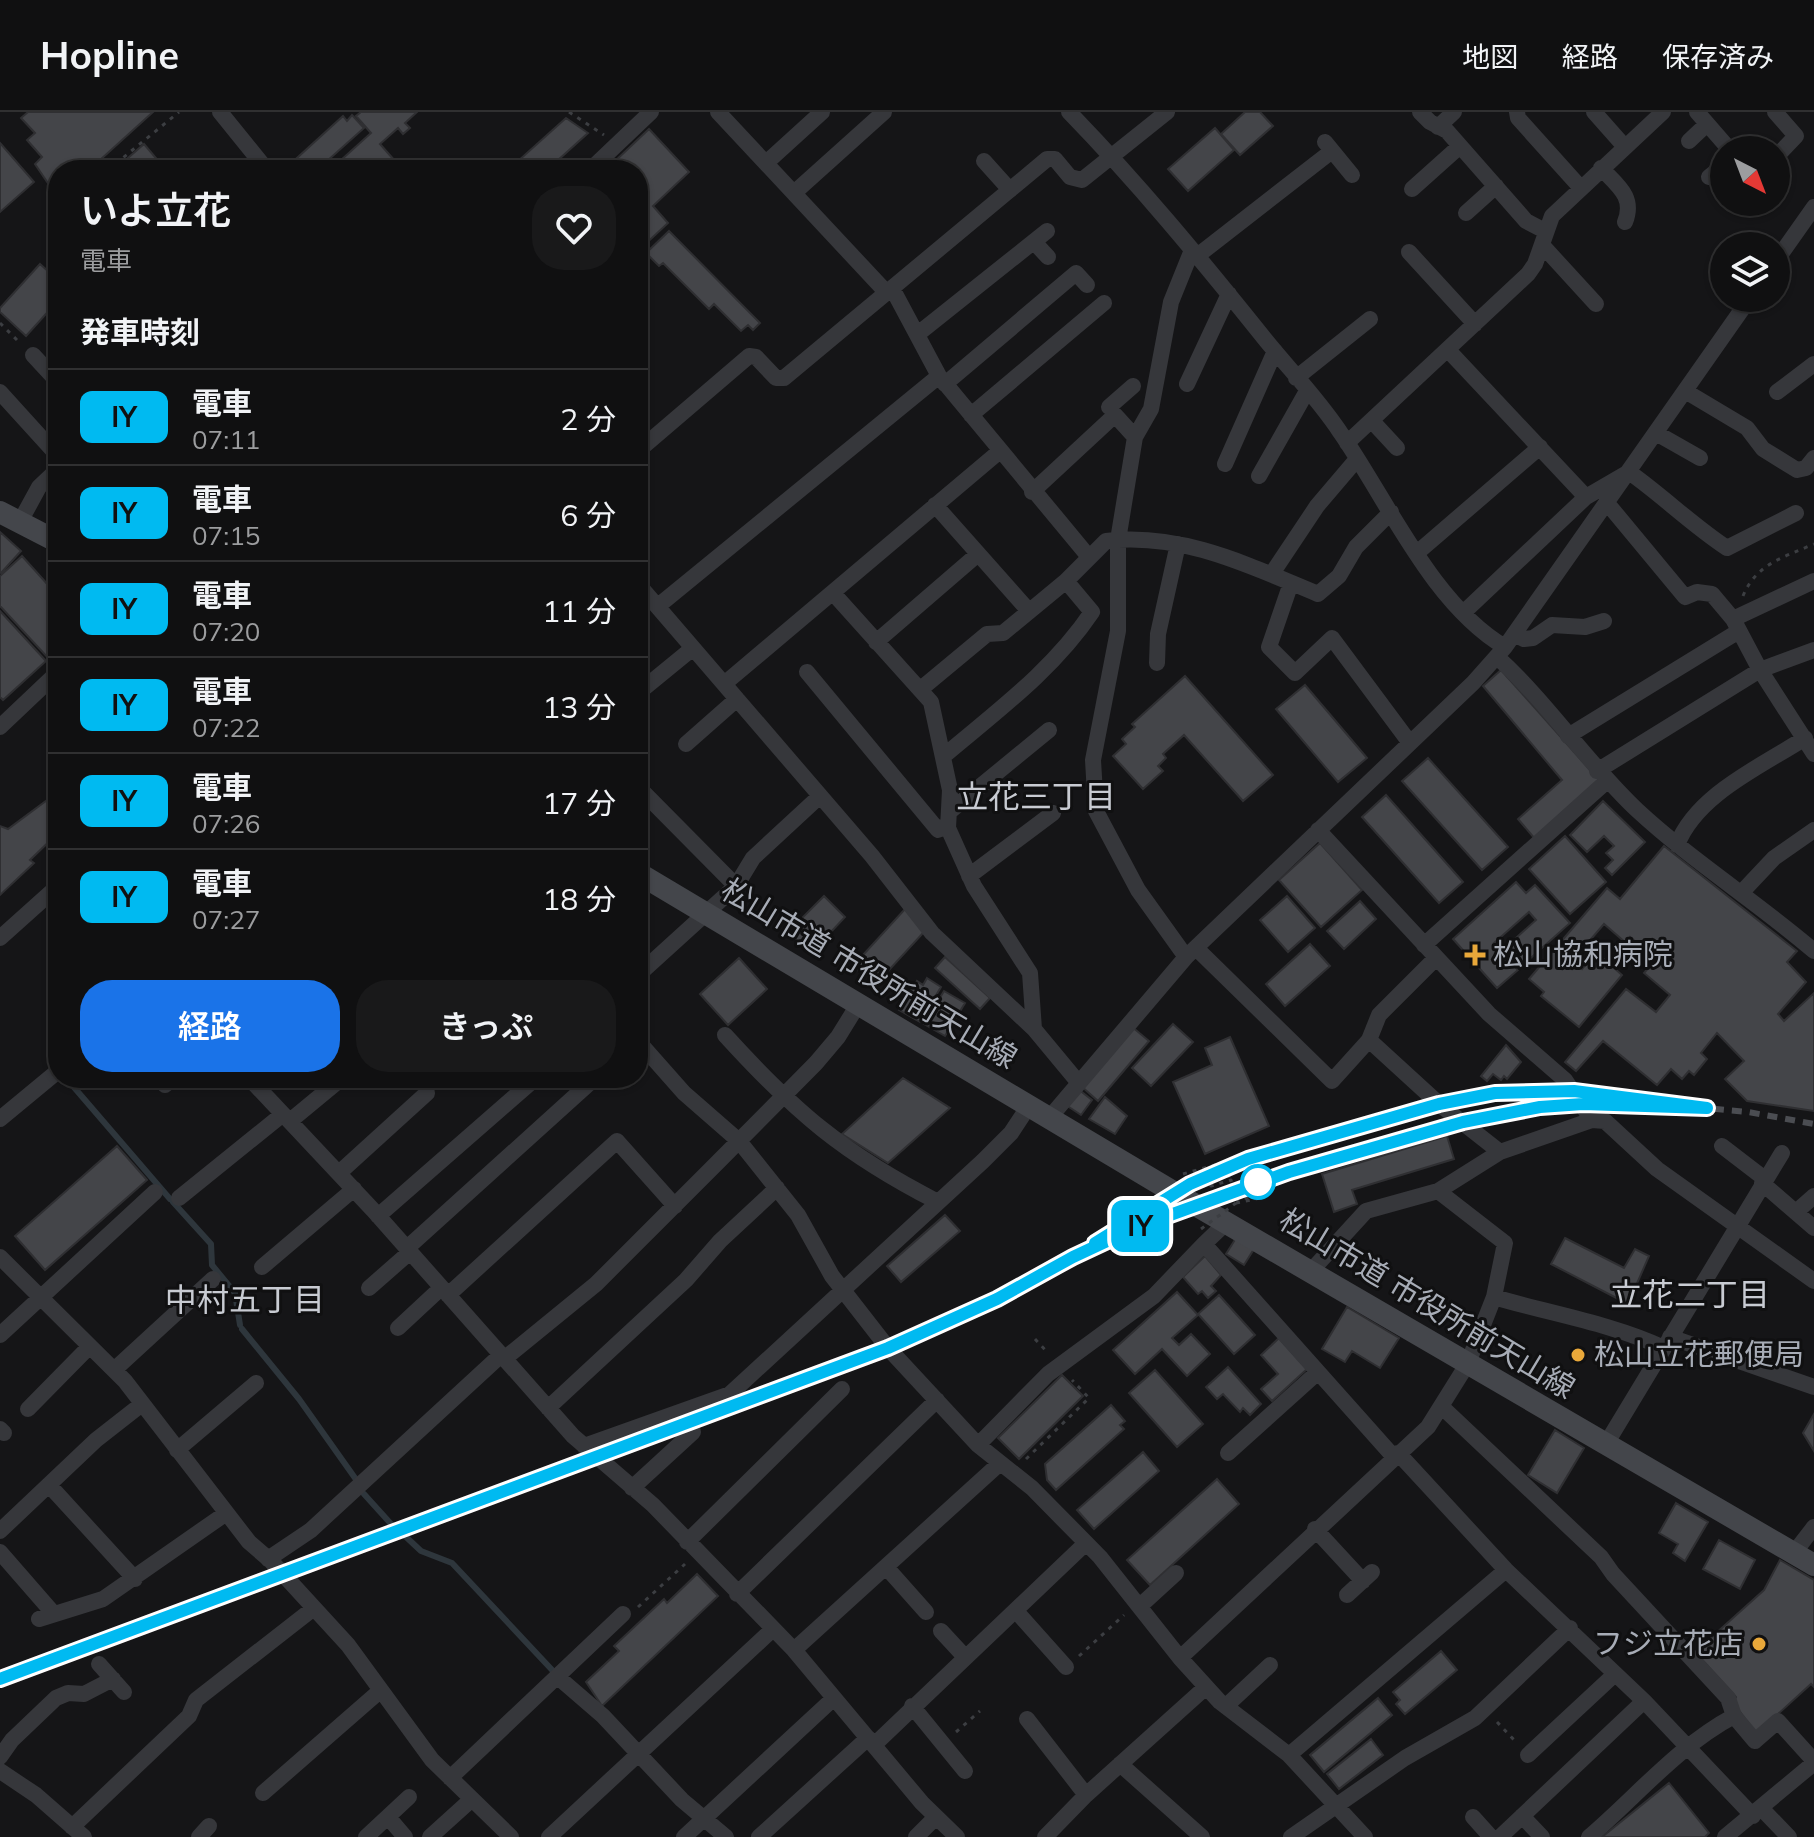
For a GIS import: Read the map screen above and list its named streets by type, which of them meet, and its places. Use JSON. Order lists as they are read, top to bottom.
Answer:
{
  "streets": {
    "street": ["松山市道 市役所前天山線"]
  },
  "districts": ["立花三丁目", "立花二丁目", "中村五丁目"],
  "places": {
    "health": ["松山協和病院"],
    "other": ["松山立花郵便局", "フジ立花店"]
  },
  "north": "bottom right",
  "page": {
    "header": "Hopline",
    "nav": ["地図", "経路", "保存済み"],
    "on_map": "IY",
    "heading": [
      ["いよ立花", "電車"],
      "発車時刻"
    ],
    "list": [
      {
        "mark": "IY",
        "name": "電車",
        "note": "07:11",
        "value": "2 分"
      },
      {
        "mark": "IY",
        "name": "電車",
        "note": "07:15",
        "value": "6 分"
      },
      {
        "mark": "IY",
        "name": "電車",
        "note": "07:20",
        "value": "11 分"
      },
      {
        "mark": "IY",
        "name": "電車",
        "note": "07:22",
        "value": "13 分"
      },
      {
        "mark": "IY",
        "name": "電車",
        "note": "07:26",
        "value": "17 分"
      },
      {
        "mark": "IY",
        "name": "電車",
        "note": "07:27",
        "value": "18 分"
      }
    ],
    "buttons": ["経路", "きっぷ"]
  }
}
